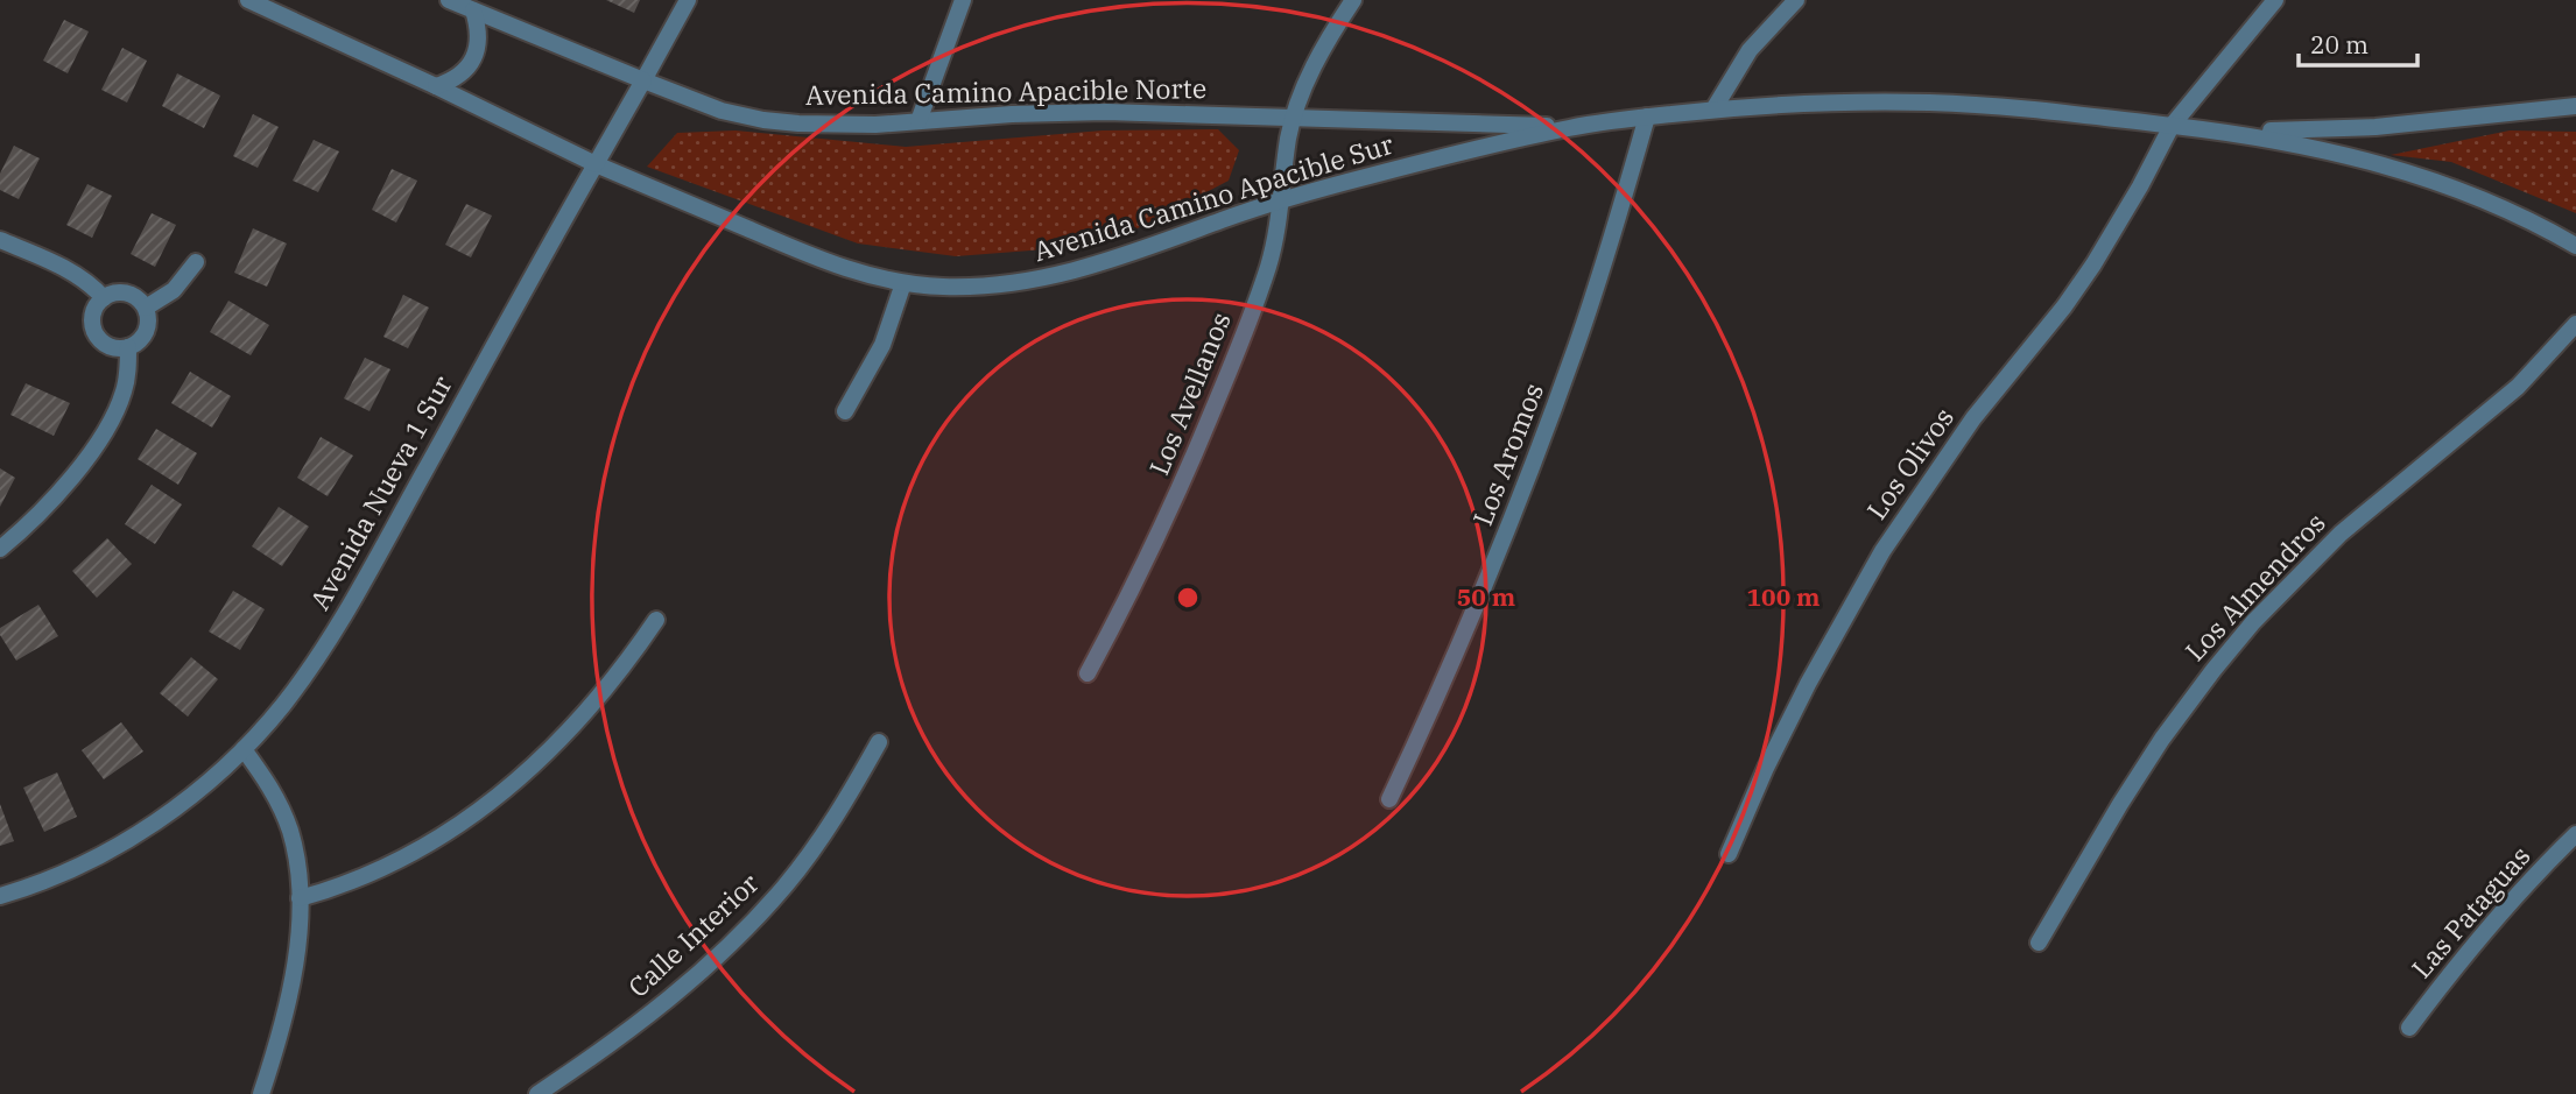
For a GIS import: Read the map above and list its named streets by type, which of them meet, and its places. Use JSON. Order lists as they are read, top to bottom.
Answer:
{
  "streets": {
    "street": [
      "Avenida Camino Apacible Norte",
      "Avenida Camino Apacible Sur",
      "Los Avellanos",
      "Los Aromos",
      "Los Olivos",
      "Avenida Nueva 1 Sur",
      "Los Almendros",
      "Las Pataguas",
      "Calle Interior"
    ]
  },
  "crossings": [
    ["Avenida Camino Apacible Norte", "Avenida Camino Apacible Sur"],
    ["Avenida Camino Apacible Norte", "Los Avellanos"],
    ["Avenida Camino Apacible Norte", "Avenida Nueva 1 Sur"],
    ["Avenida Camino Apacible Sur", "Los Avellanos"],
    ["Avenida Camino Apacible Sur", "Avenida Nueva 1 Sur"]
  ],
  "scale_bar": "20 m",
  "rings": ["50 m", "100 m"]
}
